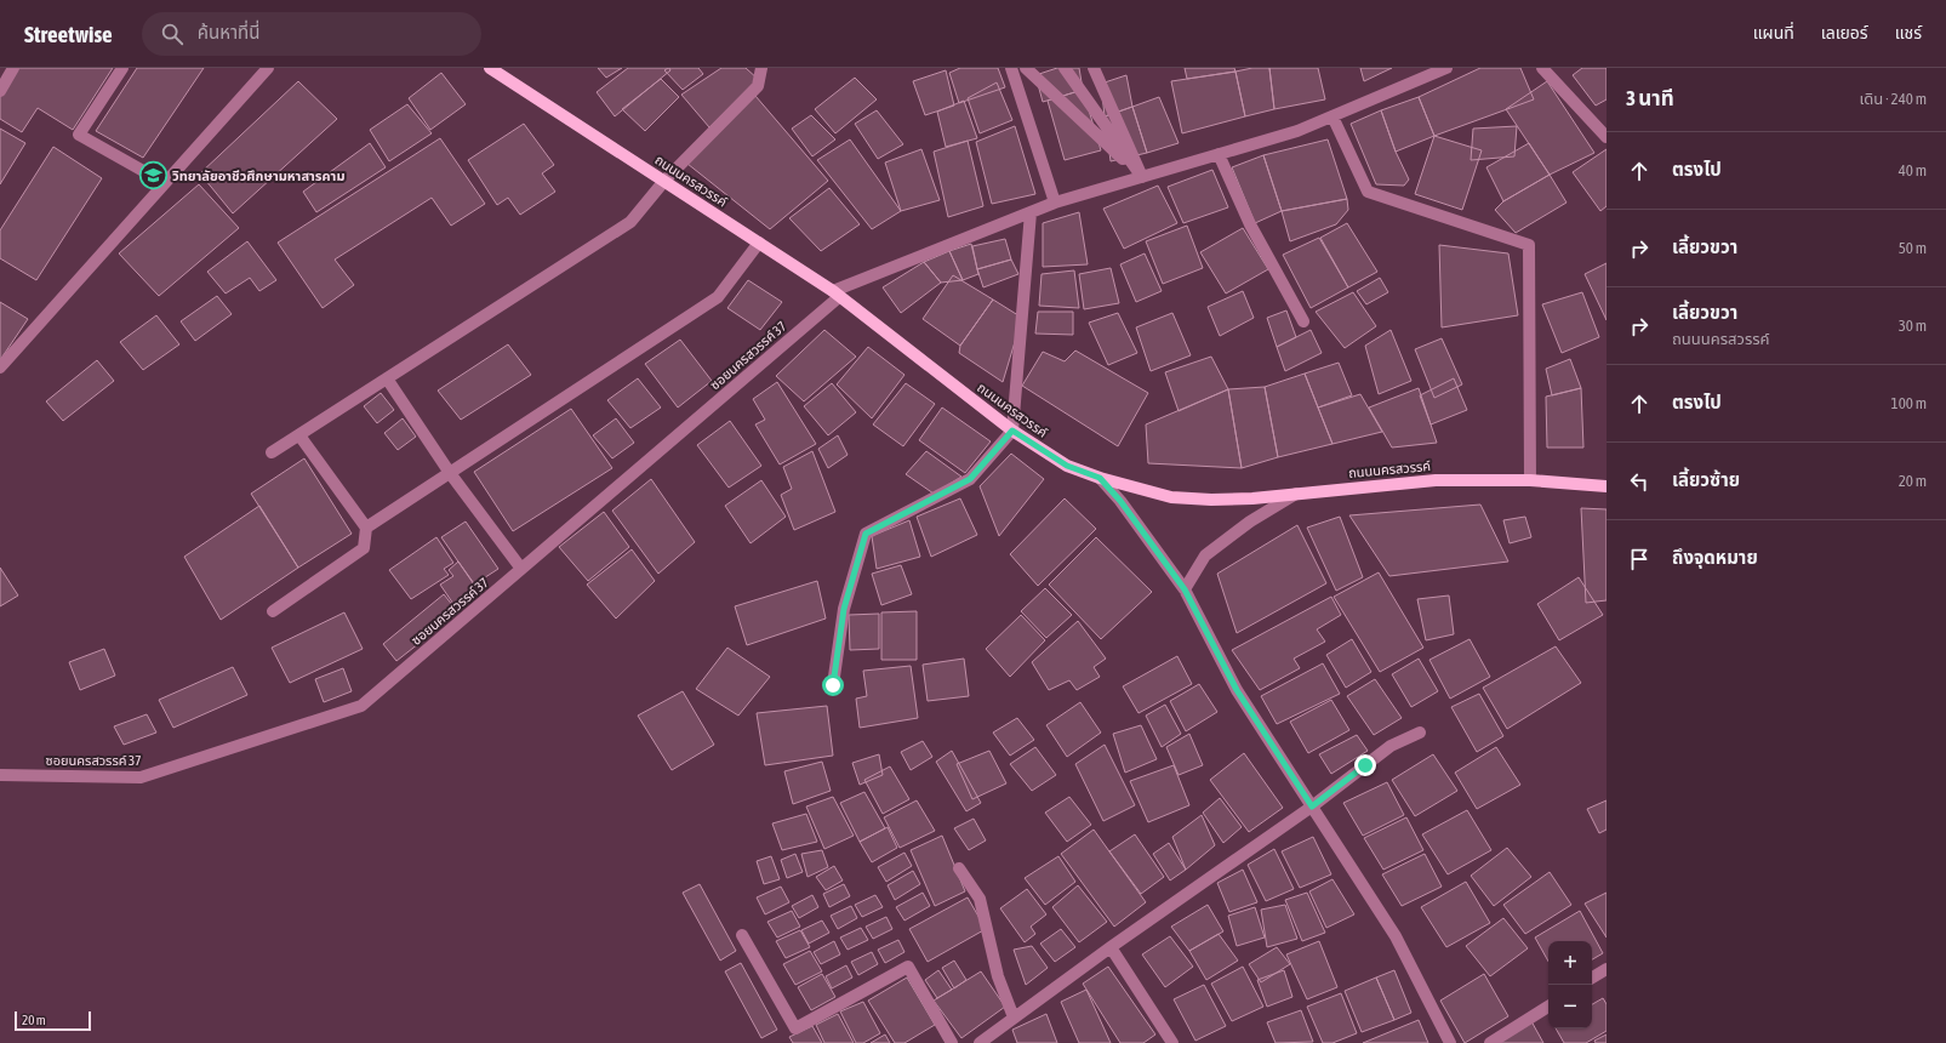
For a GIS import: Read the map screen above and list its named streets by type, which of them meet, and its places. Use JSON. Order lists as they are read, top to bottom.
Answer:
{
  "streets": {
    "main road": ["ถนนนครสวรรค์"],
    "street": ["ซอยนครสวรรค์ 37"]
  },
  "crossings": [
    ["ถนนนครสวรรค์", "ซอยนครสวรรค์ 37"]
  ],
  "places": {
    "school or university": ["วิทยาลัยอาชีวศึกษามหาสารคาม"]
  },
  "scale_bar": "20 m",
  "page": {
    "header": "Streetwise",
    "search": "ค้นหาที่นี่",
    "nav": ["แผนที่", "เลเยอร์", "แชร์"],
    "heading": ["3 นาที", "เดิน · 240 m"],
    "list": [
      ["ตรงไป", "40 m"],
      ["เลี้ยวขวา", "50 m"],
      ["เลี้ยวขวา", "ถนนนครสวรรค์", "30 m"],
      ["ตรงไป", "100 m"],
      ["เลี้ยวซ้าย", "20 m"],
      "ถึงจุดหมาย"
    ],
    "map_buttons": ["+", "−"],
    "scale": "20 m"
  }
}
